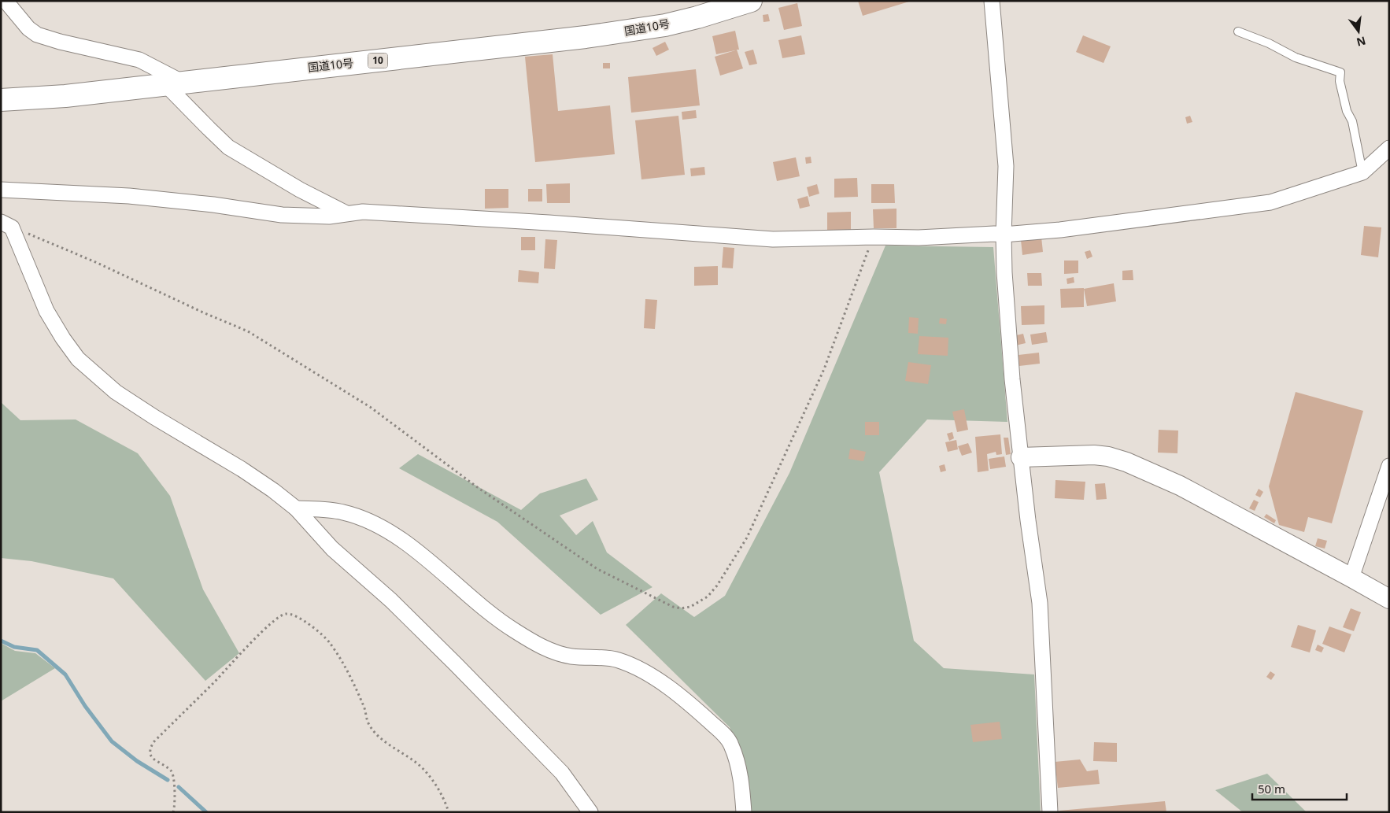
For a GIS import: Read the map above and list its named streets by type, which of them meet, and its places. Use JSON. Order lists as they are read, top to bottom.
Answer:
{
  "streets": {
    "highway": ["国道10号", "10"]
  },
  "scale_bar": "50 m",
  "north": "bottom"
}
